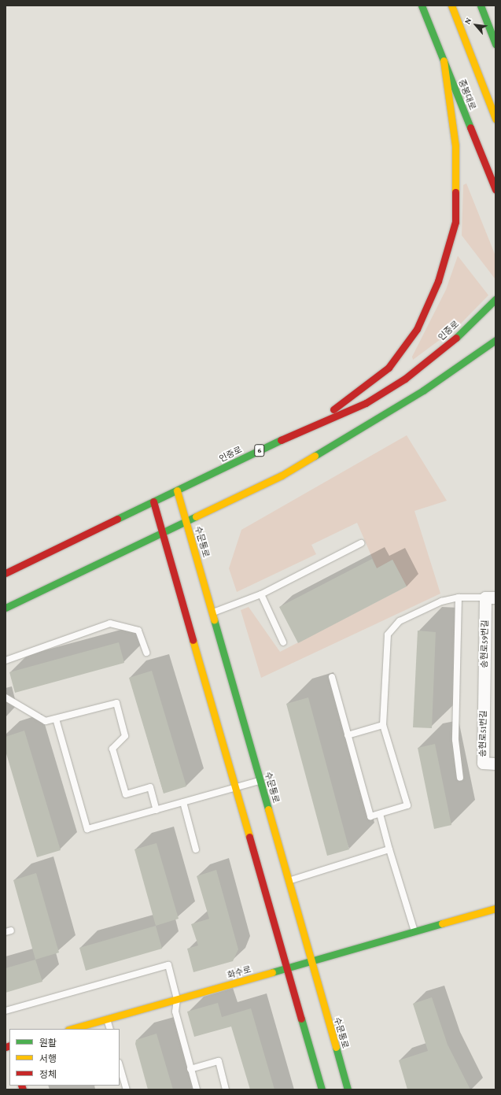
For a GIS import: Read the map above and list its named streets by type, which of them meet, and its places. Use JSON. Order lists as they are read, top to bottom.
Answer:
{
  "streets": {
    "main road": [
      "중봉대로",
      "인중로",
      "6",
      "수문통로",
      "화수로"
    ],
    "street": ["송현로59번길", "송현로51번길"]
  },
  "crossings": [
    ["인중로", "수문통로"],
    ["수문통로", "화수로"],
    ["송현로59번길", "송현로51번길"]
  ],
  "legend": ["원활", "서행", "정체"],
  "north": "top left"
}
